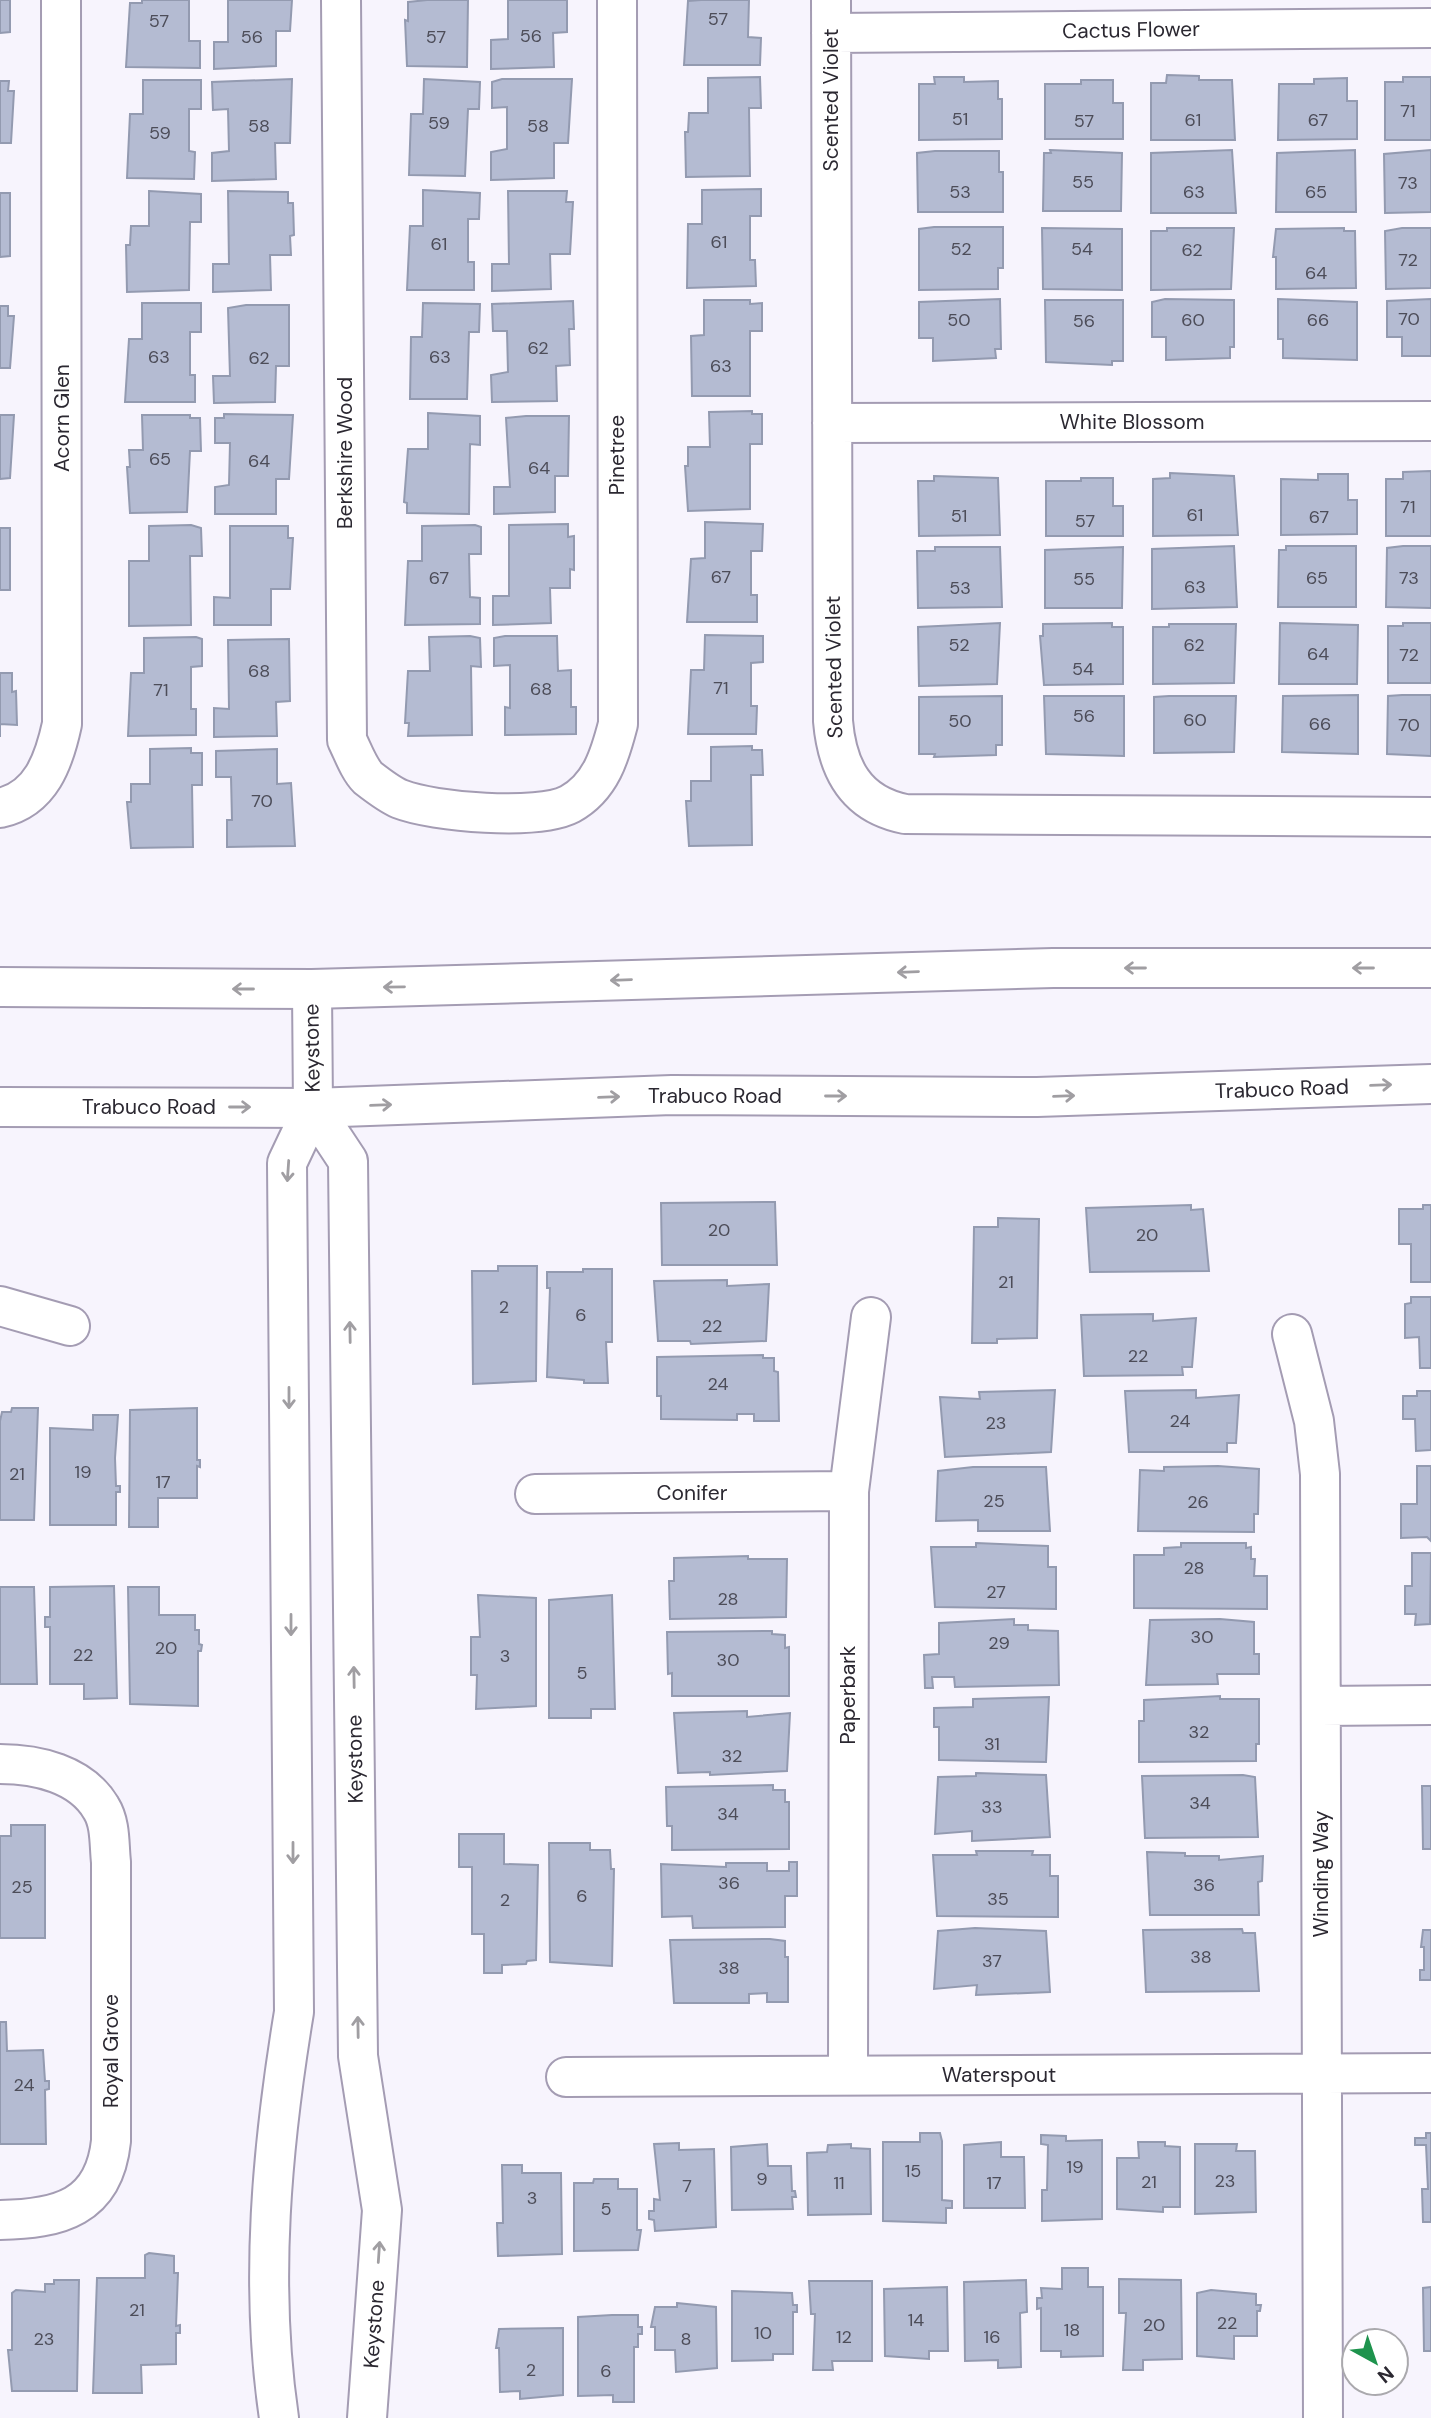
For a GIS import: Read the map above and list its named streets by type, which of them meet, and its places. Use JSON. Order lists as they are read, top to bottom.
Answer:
{
  "streets": {
    "street": [
      "Cactus Flower",
      "Scented Violet",
      "Acorn Glen",
      "White Blossom",
      "Berkshire Wood",
      "Pinetree",
      "Keystone",
      "Trabuco Road",
      "Conifer",
      "Paperbark",
      "Winding Way",
      "Royal Grove",
      "Waterspout"
    ]
  },
  "crossings": [
    ["Cactus Flower", "Scented Violet"],
    ["Scented Violet", "White Blossom"],
    ["Berkshire Wood", "Pinetree"],
    ["Keystone", "Trabuco Road"],
    ["Conifer", "Paperbark"],
    ["Paperbark", "Waterspout"],
    ["Winding Way", "Waterspout"]
  ],
  "house_numbers": [
    "57",
    "57",
    "56",
    "56",
    "57",
    "71",
    "51",
    "61",
    "67",
    "57",
    "59",
    "58",
    "58",
    "59",
    "55",
    "73",
    "53",
    "63",
    "65",
    "61",
    "61",
    "52",
    "54",
    "62",
    "72",
    "64",
    "70",
    "50",
    "60",
    "66",
    "56",
    "62",
    "63",
    "63",
    "62",
    "63",
    "65",
    "64",
    "64",
    "71",
    "61",
    "51",
    "67",
    "57",
    "67",
    "67",
    "65",
    "73",
    "55",
    "63",
    "53",
    "52",
    "62",
    "64",
    "72",
    "54",
    "68",
    "71",
    "68",
    "71",
    "56",
    "60",
    "50",
    "66",
    "70",
    "70",
    "20",
    "20",
    "21",
    "2",
    "6",
    "22",
    "22",
    "24",
    "24",
    "23",
    "19",
    "21",
    "17",
    "25",
    "26",
    "28",
    "27",
    "28",
    "30",
    "29",
    "20",
    "22",
    "3",
    "30",
    "5",
    "32",
    "31",
    "32",
    "34",
    "33",
    "34",
    "36",
    "36",
    "25",
    "6",
    "35",
    "2",
    "38",
    "37",
    "38",
    "24",
    "19",
    "15",
    "9",
    "23",
    "21",
    "11",
    "17",
    "7",
    "3",
    "5",
    "21",
    "14",
    "22",
    "20",
    "18",
    "10",
    "12",
    "16",
    "23",
    "8",
    "2",
    "6"
  ],
  "north": "bottom right"
}
